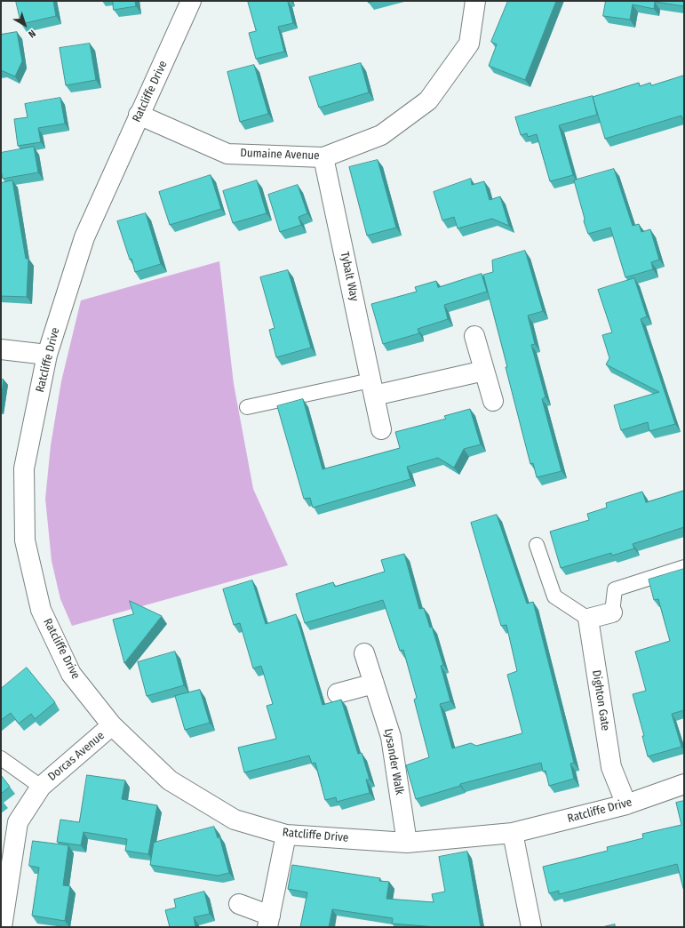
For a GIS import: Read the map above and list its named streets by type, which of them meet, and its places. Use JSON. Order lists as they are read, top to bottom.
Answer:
{
  "streets": {
    "street": [
      "Ratcliffe Drive",
      "Dumaine Avenue",
      "Tybalt Way",
      "Dighton Gate",
      "Dorcas Avenue",
      "Lysander Walk"
    ]
  },
  "crossings": [
    ["Ratcliffe Drive", "Dumaine Avenue"],
    ["Ratcliffe Drive", "Dighton Gate"],
    ["Ratcliffe Drive", "Dorcas Avenue"],
    ["Ratcliffe Drive", "Lysander Walk"],
    ["Dumaine Avenue", "Tybalt Way"]
  ],
  "north": "bottom right"
}
